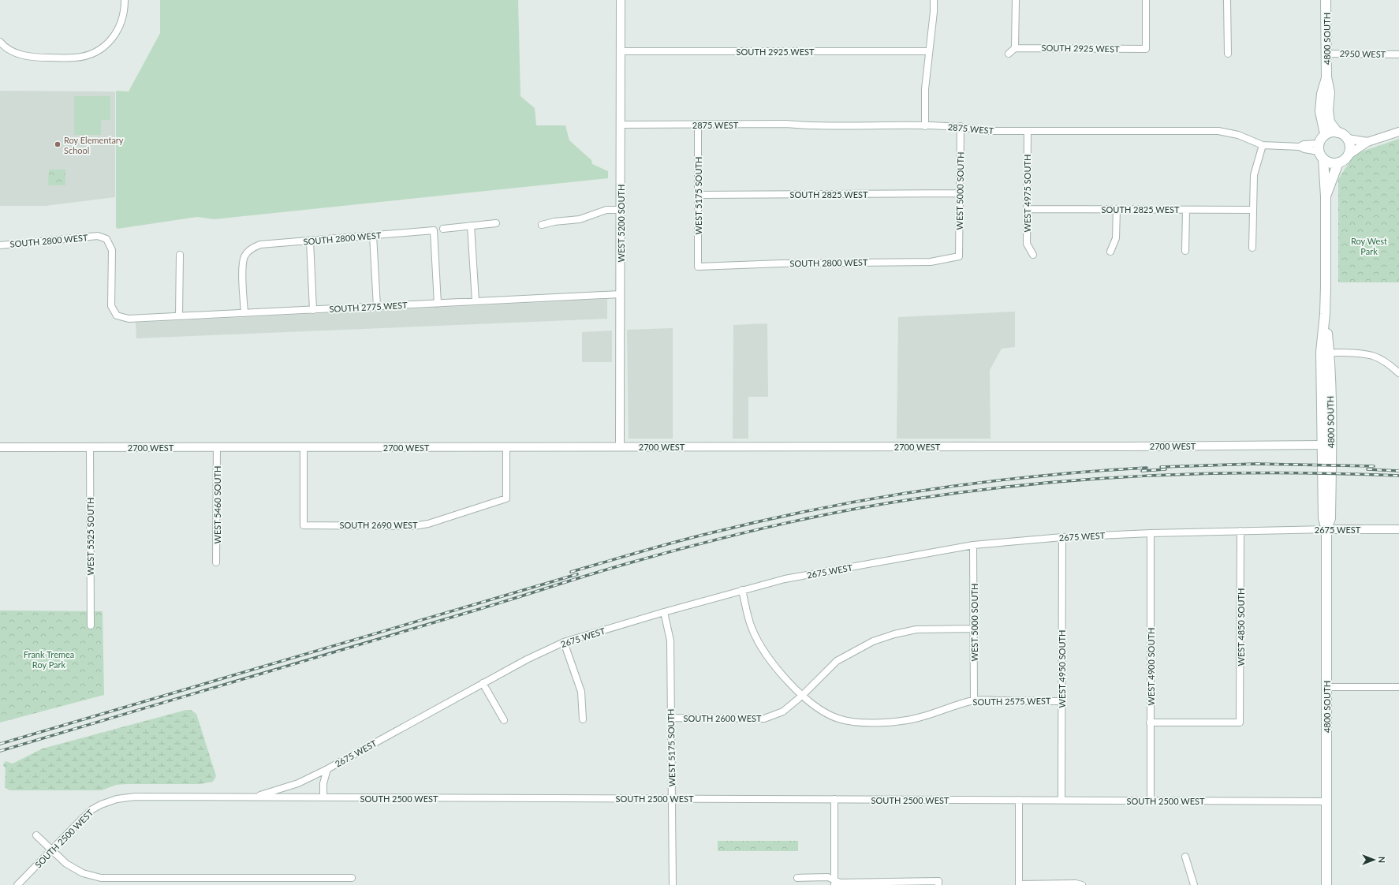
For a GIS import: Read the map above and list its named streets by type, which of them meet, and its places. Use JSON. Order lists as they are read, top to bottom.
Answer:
{
  "streets": {
    "main road": ["4800 SOUTH"],
    "street": [
      "SOUTH 2925 WEST",
      "2950 WEST",
      "2875 WEST",
      "WEST 5000 SOUTH",
      "WEST 4975 SOUTH",
      "SOUTH 2825 WEST",
      "WEST 5175 SOUTH",
      "WEST 5200 SOUTH",
      "SOUTH 2800 WEST",
      "SOUTH 2775 WEST",
      "2700 WEST",
      "WEST 5460 SOUTH",
      "SOUTH 2690 WEST",
      "2675 WEST",
      "WEST 5525 SOUTH",
      "WEST 4850 SOUTH",
      "WEST 4900 SOUTH",
      "WEST 4950 SOUTH",
      "SOUTH 2575 WEST",
      "SOUTH 2600 WEST",
      "SOUTH 2500 WEST"
    ]
  },
  "crossings": [
    ["4800 SOUTH", "2950 WEST"],
    ["4800 SOUTH", "2875 WEST"],
    ["4800 SOUTH", "2700 WEST"],
    ["4800 SOUTH", "2675 WEST"],
    ["4800 SOUTH", "SOUTH 2500 WEST"],
    ["SOUTH 2925 WEST", "WEST 5200 SOUTH"],
    ["2875 WEST", "WEST 5000 SOUTH"],
    ["2875 WEST", "WEST 4975 SOUTH"],
    ["2875 WEST", "WEST 5175 SOUTH"],
    ["2875 WEST", "WEST 5200 SOUTH"],
    ["WEST 5000 SOUTH", "SOUTH 2825 WEST"],
    ["WEST 5000 SOUTH", "SOUTH 2800 WEST"],
    ["WEST 5000 SOUTH", "2675 WEST"],
    ["WEST 5000 SOUTH", "SOUTH 2575 WEST"],
    ["WEST 5000 SOUTH", "SOUTH 2600 WEST"],
    ["WEST 4975 SOUTH", "SOUTH 2825 WEST"],
    ["SOUTH 2825 WEST", "WEST 5175 SOUTH"],
    ["WEST 5175 SOUTH", "SOUTH 2800 WEST"],
    ["WEST 5175 SOUTH", "2675 WEST"],
    ["WEST 5175 SOUTH", "SOUTH 2600 WEST"],
    ["WEST 5175 SOUTH", "SOUTH 2500 WEST"],
    ["WEST 5200 SOUTH", "SOUTH 2775 WEST"],
    ["WEST 5200 SOUTH", "2700 WEST"],
    ["SOUTH 2800 WEST", "SOUTH 2775 WEST"],
    ["2700 WEST", "WEST 5460 SOUTH"],
    ["2700 WEST", "SOUTH 2690 WEST"],
    ["2700 WEST", "WEST 5525 SOUTH"],
    ["2675 WEST", "WEST 4850 SOUTH"],
    ["2675 WEST", "WEST 4900 SOUTH"],
    ["2675 WEST", "WEST 4950 SOUTH"],
    ["2675 WEST", "SOUTH 2575 WEST"],
    ["2675 WEST", "SOUTH 2500 WEST"],
    ["WEST 4850 SOUTH", "WEST 4900 SOUTH"],
    ["WEST 4900 SOUTH", "SOUTH 2500 WEST"],
    ["WEST 4950 SOUTH", "SOUTH 2575 WEST"],
    ["WEST 4950 SOUTH", "SOUTH 2500 WEST"],
    ["SOUTH 2575 WEST", "SOUTH 2600 WEST"]
  ],
  "parks": ["Roy West Park", "Frank Tremea Roy Park"],
  "places": ["Roy Elementary School"],
  "north": "right"
}
